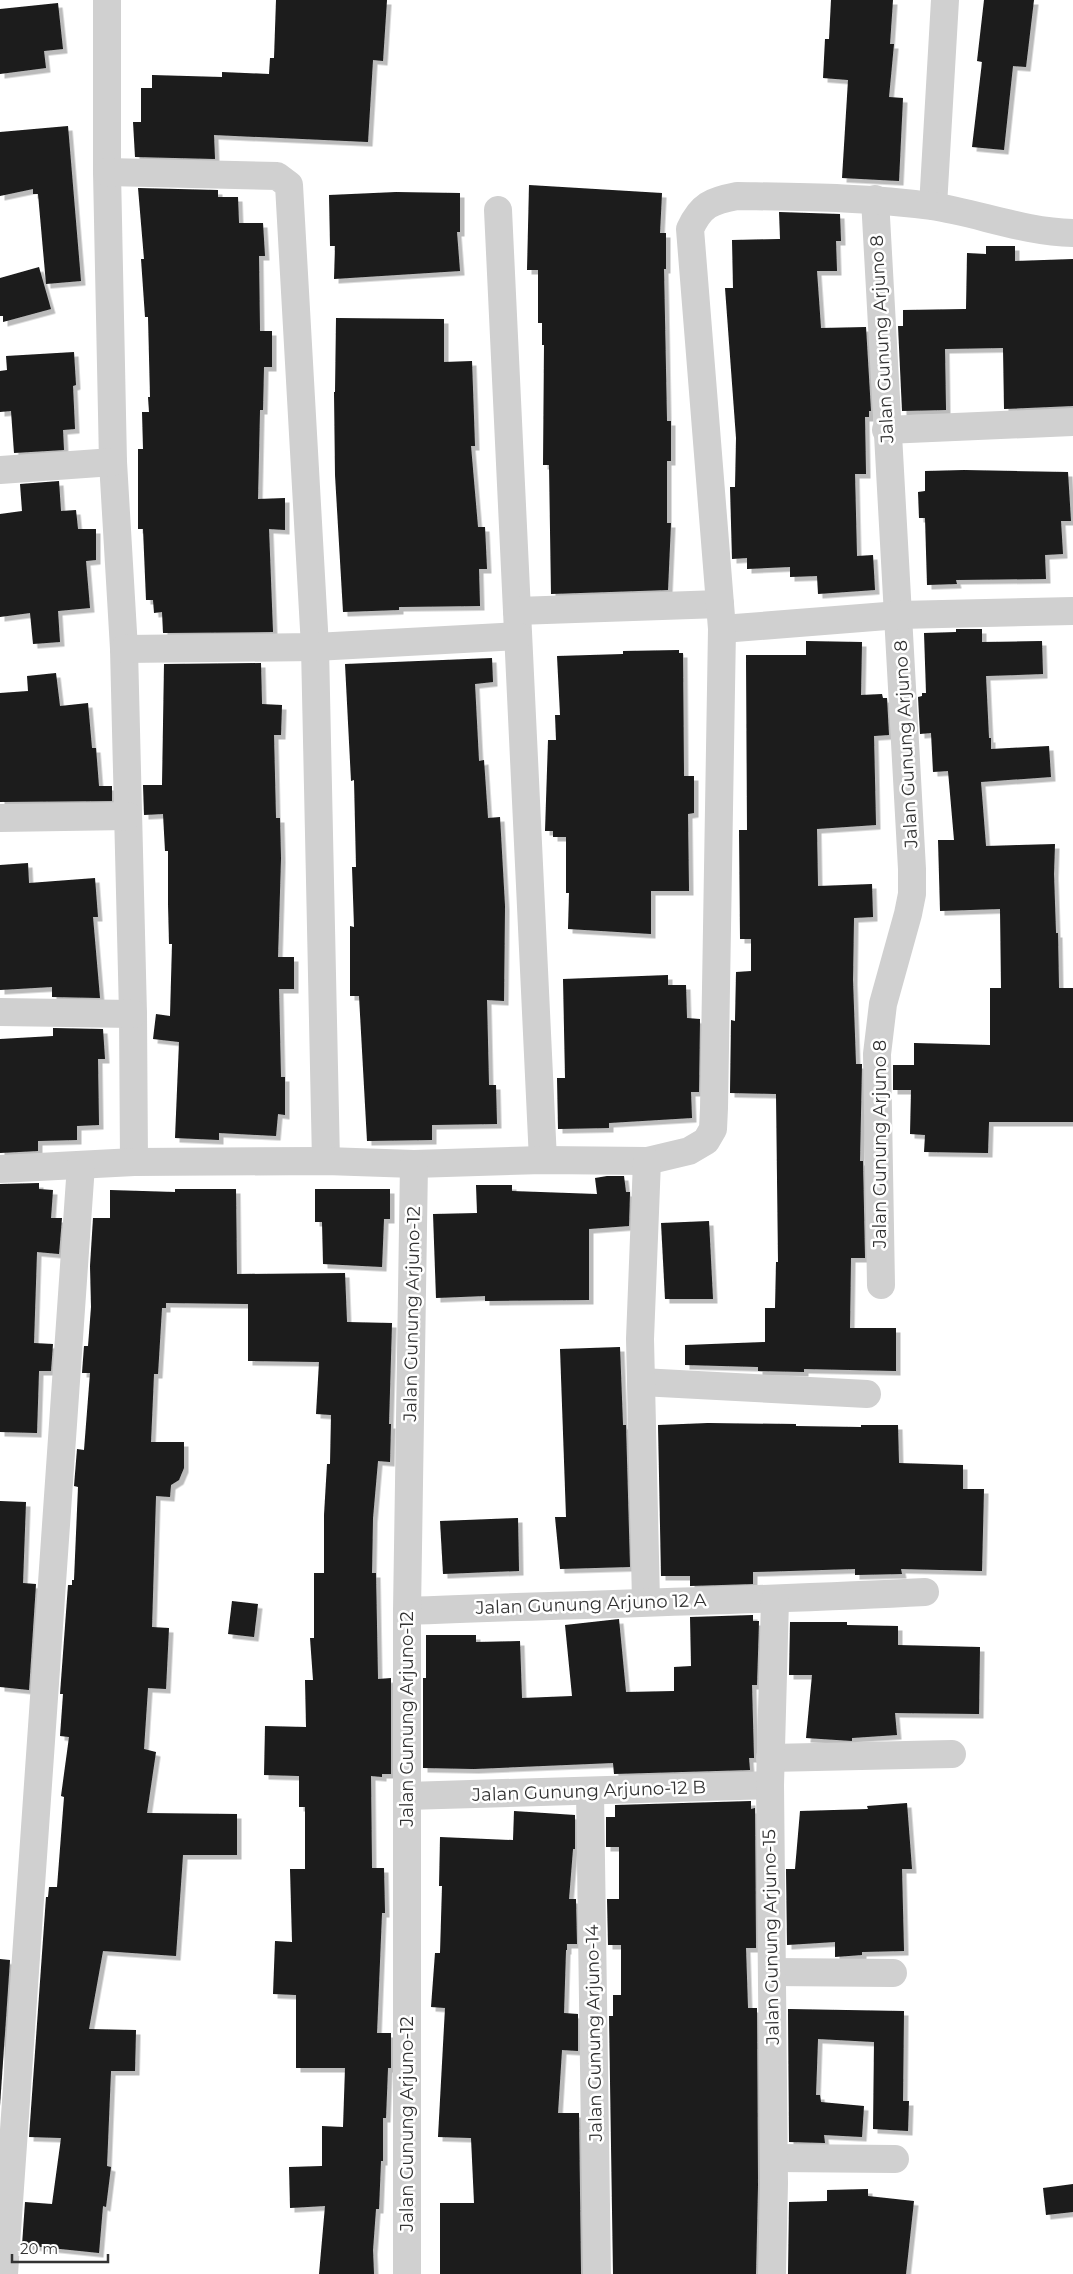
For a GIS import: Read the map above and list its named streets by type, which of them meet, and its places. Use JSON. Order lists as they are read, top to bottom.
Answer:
{
  "streets": {
    "street": [
      "Jalan Gunung Arjuno 8",
      "Jalan Gunung Arjuno-12",
      "Jalan Gunung Arjuno 12 A",
      "Jalan Gunung Arjuno-12 B",
      "Jalan Gunung Arjuno-15",
      "Jalan Gunung Arjuno-14"
    ]
  },
  "crossings": [
    ["Jalan Gunung Arjuno-12", "Jalan Gunung Arjuno 12 A"],
    ["Jalan Gunung Arjuno-12", "Jalan Gunung Arjuno-12 B"],
    ["Jalan Gunung Arjuno 12 A", "Jalan Gunung Arjuno-15"],
    ["Jalan Gunung Arjuno-12 B", "Jalan Gunung Arjuno-15"],
    ["Jalan Gunung Arjuno-12 B", "Jalan Gunung Arjuno-14"]
  ],
  "scale_bar": "20 m"
}
